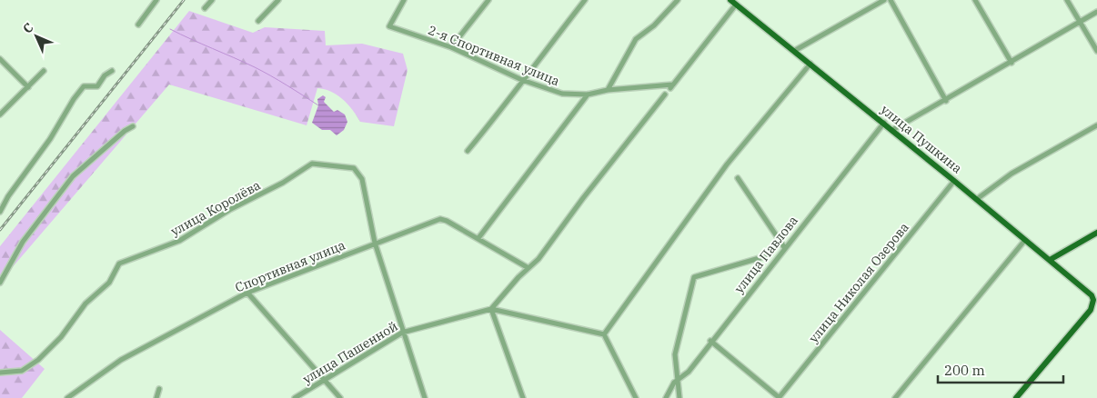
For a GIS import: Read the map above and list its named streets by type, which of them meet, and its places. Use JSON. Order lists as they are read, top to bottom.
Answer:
{
  "streets": {
    "main road": ["улица Пушкина"],
    "street": [
      "2-я Спортивная улица",
      "улица Королёва",
      "улица Павлова",
      "Спортивная улица",
      "улица Николая Озерова",
      "улица Пашенной"
    ]
  },
  "crossings": [
    ["2-я Спортивная улица", "улица Пушкина"],
    ["улица Пушкина", "улица Павлова"],
    ["улица Пушкина", "улица Николая Озерова"],
    ["улица Королёва", "Спортивная улица"],
    ["улица Королёва", "улица Пашенной"]
  ],
  "scale_bar": "200 m",
  "north": "top left"
}
